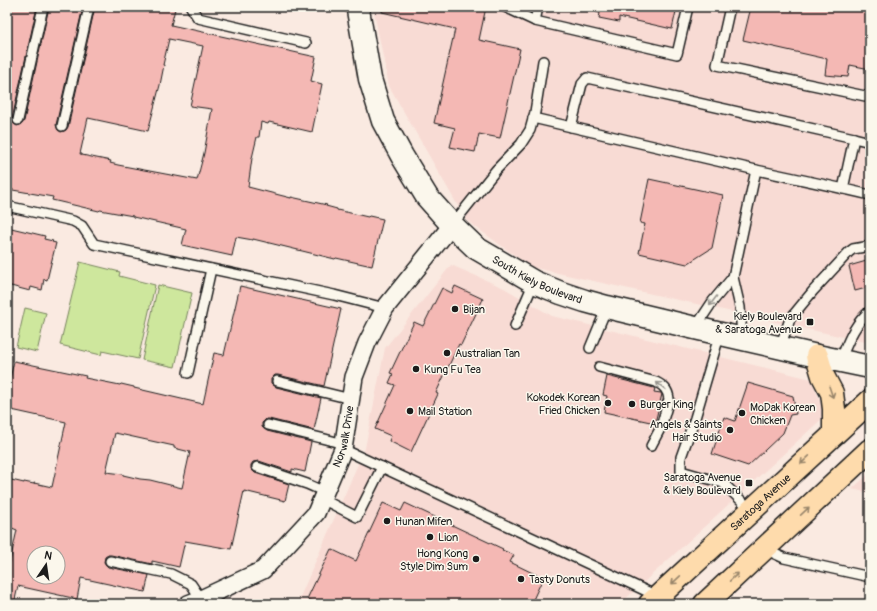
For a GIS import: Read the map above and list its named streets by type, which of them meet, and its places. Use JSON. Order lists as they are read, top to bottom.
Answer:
{
  "streets": {
    "main road": ["South Kiely Boulevard", "Saratoga Avenue"],
    "street": ["Norwalk Drive"]
  },
  "crossings": [
    ["South Kiely Boulevard", "Norwalk Drive"]
  ],
  "places": {
    "other": [
      "Bijan",
      "Australian Tan",
      "Kung Fu Tea",
      "Kokodek Korean Fried Chicken",
      "Burger King",
      "Mail Station",
      "MoDak Korean Chicken",
      "Angels & Saints Hair Studio",
      "Hunan Mifen",
      "Lion",
      "Hong Kong Style Dim Sum",
      "Tasty Donuts"
    ],
    "transit": ["Kiely Boulevard & Saratoga Avenue", "Saratoga Avenue & Kiely Boulevard"]
  },
  "north": "top"
}
